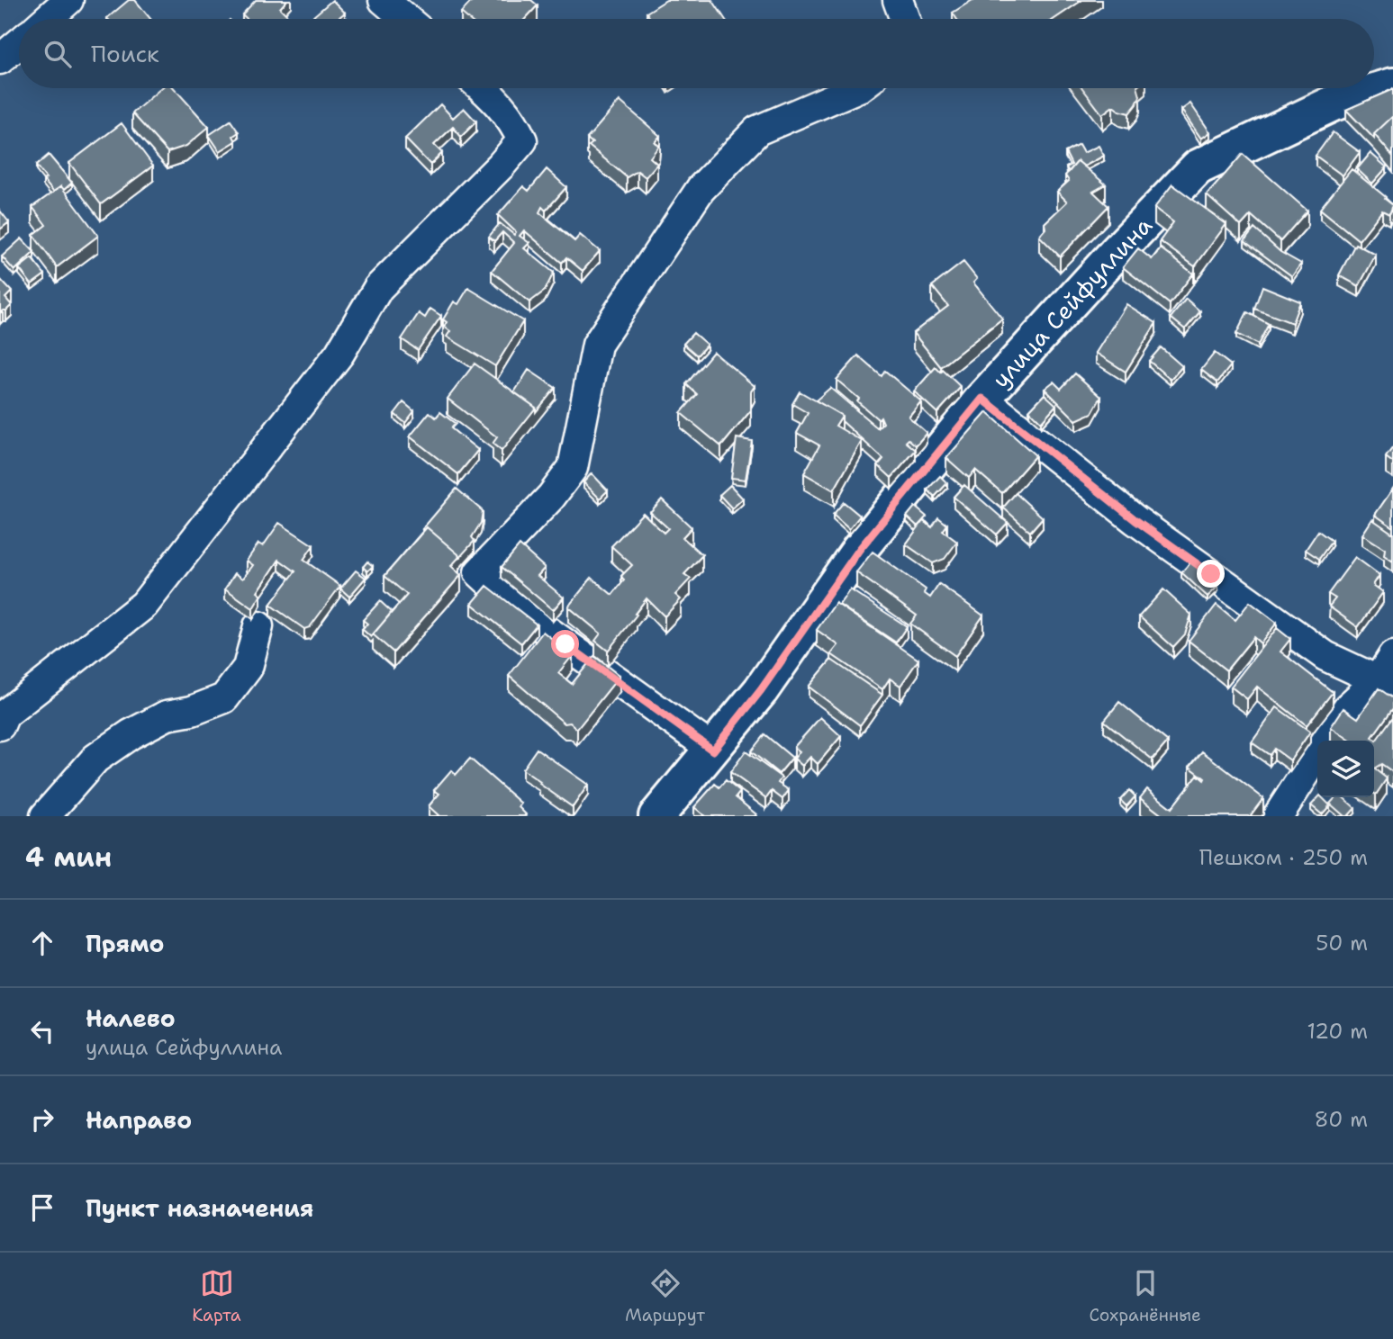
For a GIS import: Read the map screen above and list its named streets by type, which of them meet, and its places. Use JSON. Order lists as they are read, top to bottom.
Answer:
{
  "streets": {
    "street": ["улица Сейфуллина"]
  },
  "page": {
    "search": "Поиск",
    "heading": ["4 мин", "Пешком · 250 m"],
    "list": [
      ["Прямо", "50 m"],
      ["Налево", "улица Сейфуллина", "120 m"],
      ["Направо", "80 m"],
      "Пункт назначения"
    ],
    "nav": ["Карта", "Маршрут", "Сохранённые"]
  }
}
